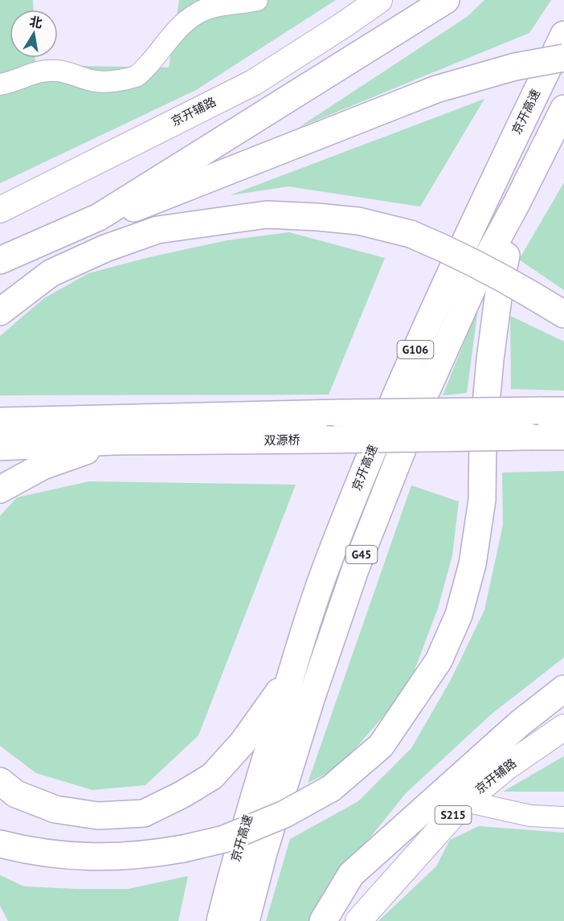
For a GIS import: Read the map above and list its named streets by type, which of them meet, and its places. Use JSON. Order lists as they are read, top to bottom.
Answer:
{
  "streets": {
    "highway": [
      "京开高速",
      "G106",
      "双源桥",
      "G45"
    ],
    "main road": ["京开辅路", "S215"]
  },
  "north": "top"
}
